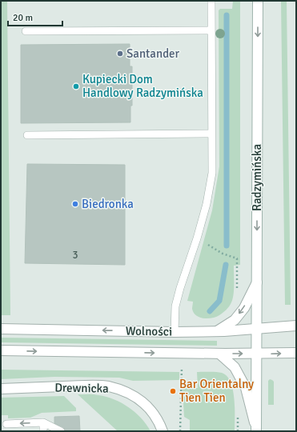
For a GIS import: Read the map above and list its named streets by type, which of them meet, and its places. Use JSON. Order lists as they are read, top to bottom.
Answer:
{
  "streets": {
    "street": ["Radzymińska", "Wolności", "Drewnicka"]
  },
  "crossings": [
    ["Radzymińska", "Wolności"]
  ],
  "one_way": ["Radzymińska"],
  "places": [
    "Santander",
    "Kupiecki Dom Handlowy Radzymińska",
    "Biedronka",
    "Bar Orientalny Tien Tien"
  ],
  "house_numbers": ["3"],
  "scale_bar": "20 m"
}
